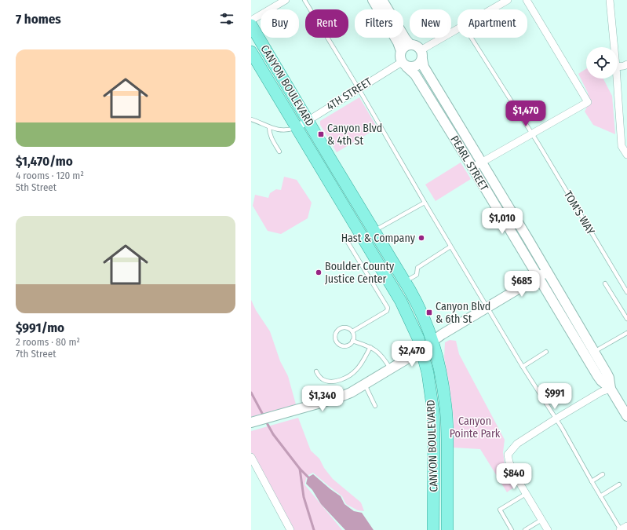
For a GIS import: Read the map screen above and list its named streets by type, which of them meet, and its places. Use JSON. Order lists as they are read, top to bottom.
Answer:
{
  "streets": {
    "main road": ["CANYON BOULEVARD"],
    "street": ["4TH STREET", "PEARL STREET"],
    "lane": ["TOM'S WAY"]
  },
  "crossings": [
    ["CANYON BOULEVARD", "4TH STREET"],
    ["4TH STREET", "PEARL STREET"]
  ],
  "parks": ["Canyon Pointe Park"],
  "places": {
    "transit": ["Canyon Blvd & 4th St", "Canyon Blvd & 6th St"],
    "other": ["Hast & Company", "Boulder County Justice Center"]
  },
  "page": {
    "heading": "7 homes",
    "chip": [
      "Buy",
      "Rent",
      "Filters",
      "New",
      "Apartment"
    ],
    "list": [
      {
        "name": "$1,470/mo",
        "note": "4 rooms · 120 m² · 5th Street"
      },
      {
        "name": "$991/mo",
        "note": "2 rooms · 80 m² · 7th Street"
      }
    ],
    "price": [
      "$1,470",
      "$1,010",
      "$685",
      "$2,470",
      "$991",
      "$1,340",
      "$840"
    ]
  }
}
